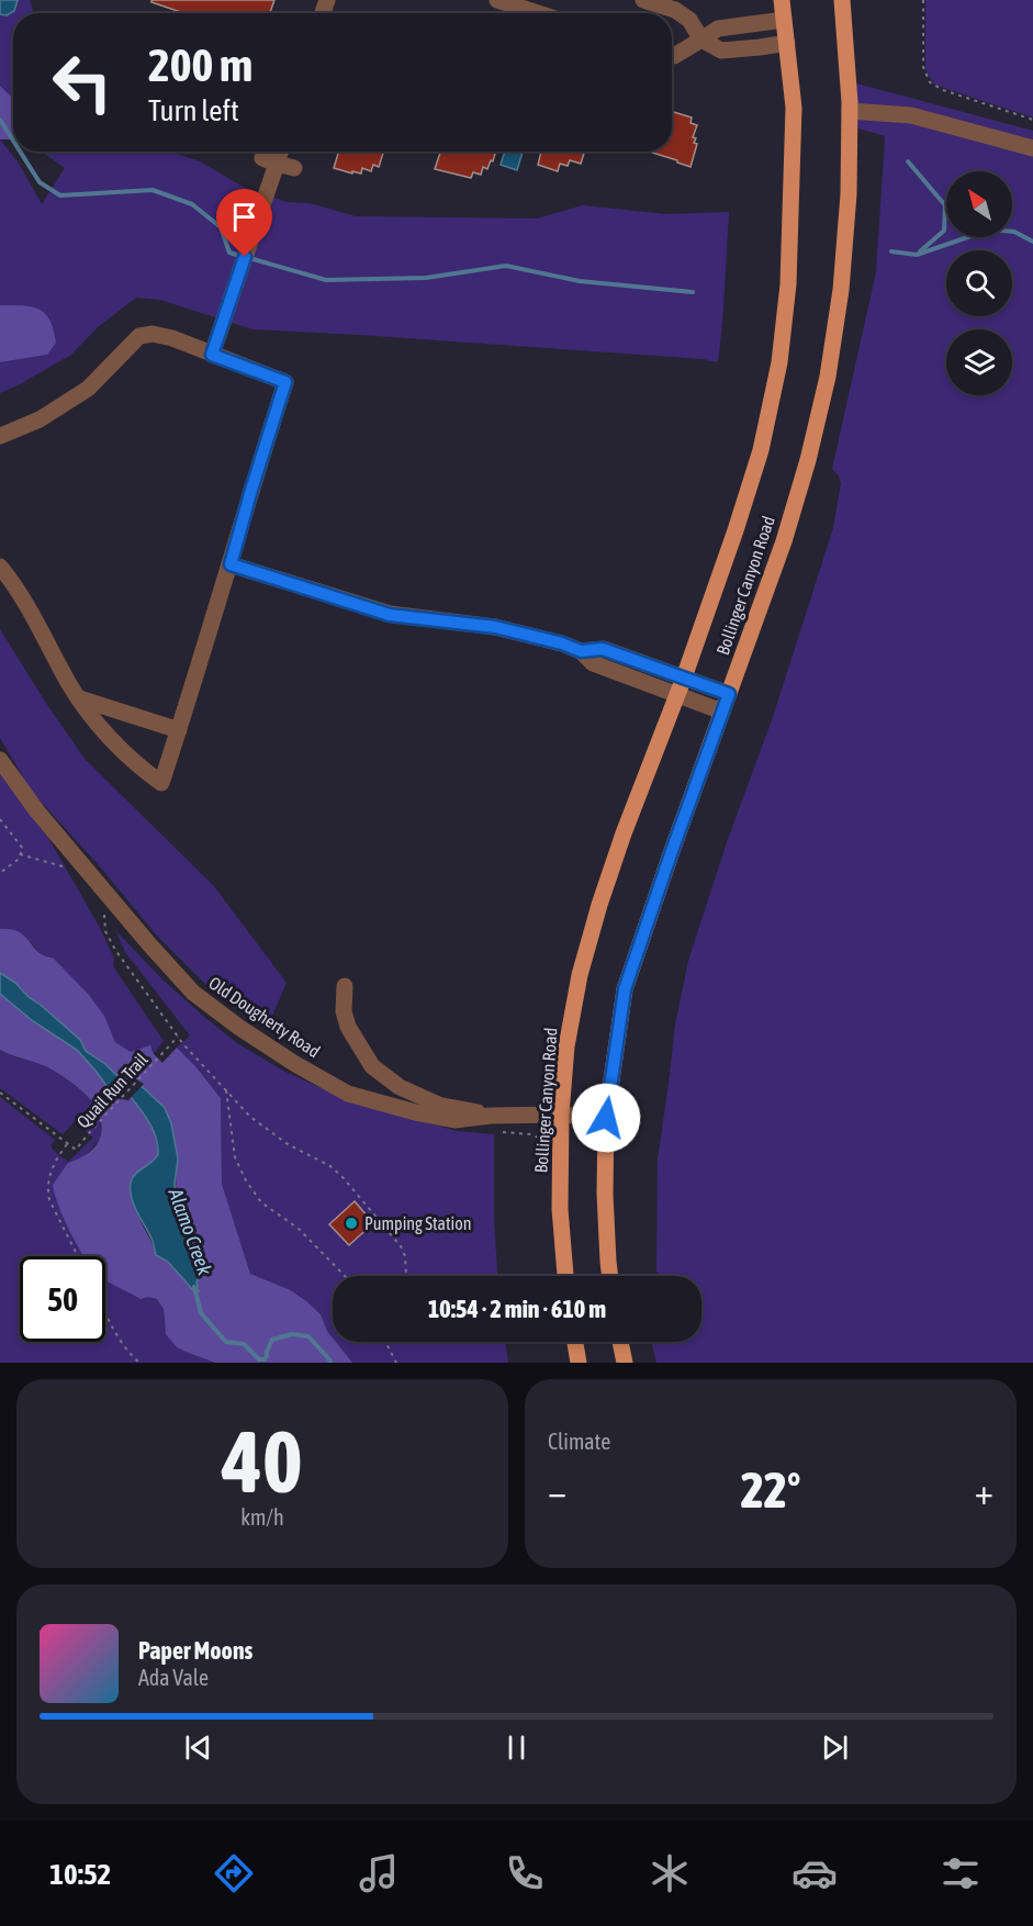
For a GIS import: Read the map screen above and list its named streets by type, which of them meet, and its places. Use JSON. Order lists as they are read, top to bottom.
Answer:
{
  "streets": {
    "main road": ["Bollinger Canyon Road"],
    "street": ["Old Dougherty Road"],
    "path": ["Quail Run Trail"]
  },
  "crossings": [
    ["Bollinger Canyon Road", "Old Dougherty Road"]
  ],
  "water": ["Alamo Creek"],
  "places": ["Pumping Station"],
  "north": "top left",
  "page": {
    "turn": ["200 m", "Turn left"],
    "limit": "50",
    "trip": "10:54 · 2 min · 610 m",
    "tile": [
      ["40", "km/h"],
      "Climate"
    ],
    "heat": ["−", "22°", "+"],
    "song": ["Paper Moons", "Ada Vale"],
    "tabs": "10:52"
  }
}
